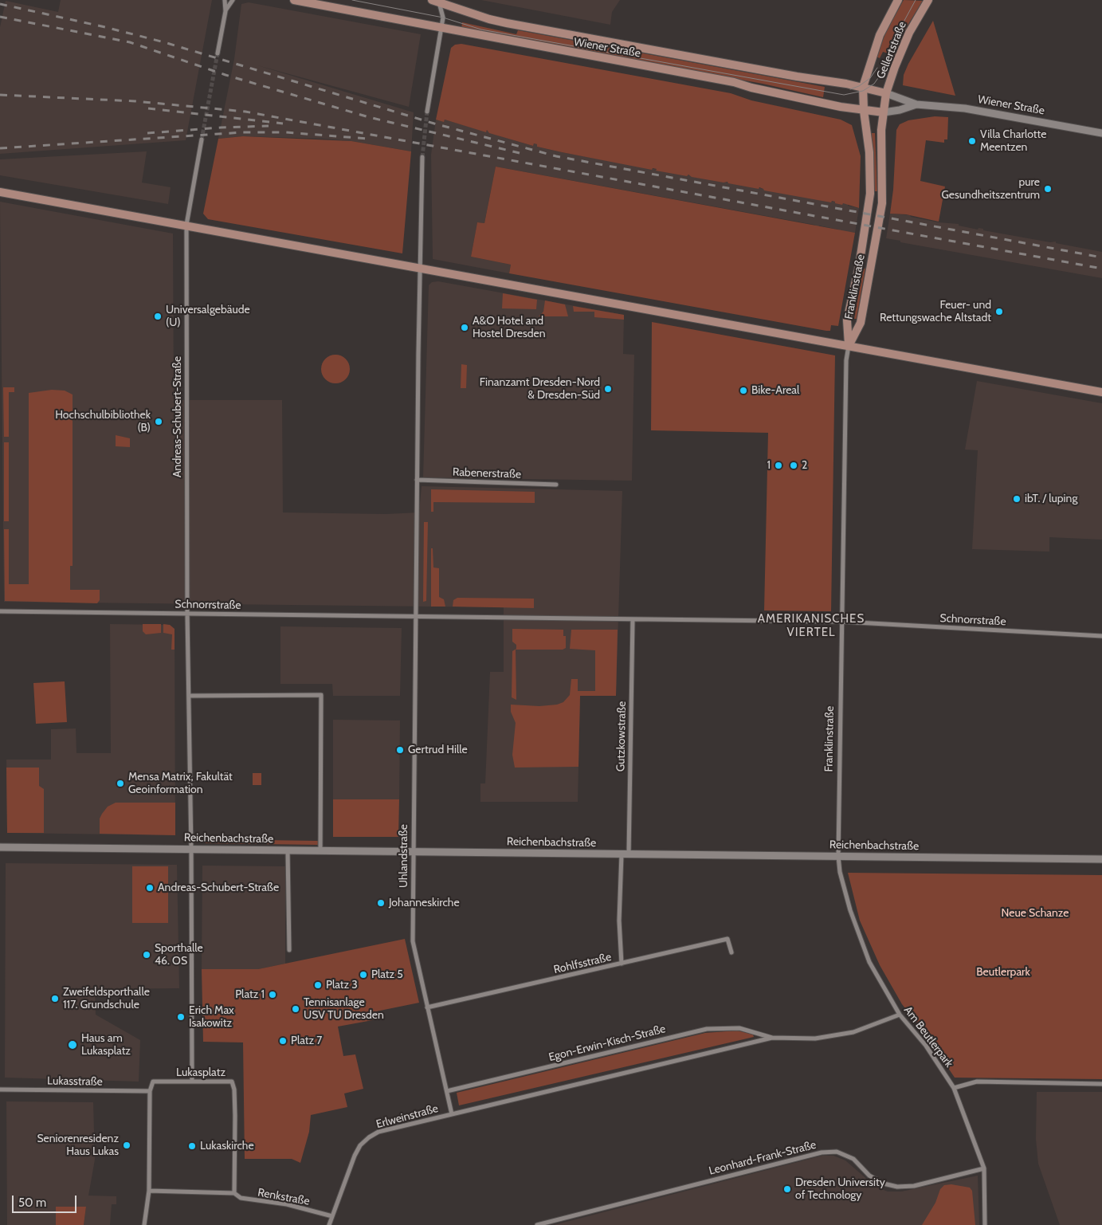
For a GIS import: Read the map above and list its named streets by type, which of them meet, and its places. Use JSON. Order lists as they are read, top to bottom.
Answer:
{
  "streets": {
    "main road": ["Wiener Straße", "Gellertstraße", "Franklinstraße"],
    "street": [
      "Andreas-Schubert-Straße",
      "Rabenerstraße",
      "Schnorrstraße",
      "Gutzkowstraße",
      "Reichenbachstraße",
      "Uhlandstraße",
      "Rohlfsstraße",
      "Am Beutlerpark",
      "Egon-Erwin-Kisch-Straße",
      "Lukasplatz",
      "Lukasstraße",
      "Erlweinstraße",
      "Leonhard-Frank-Straße",
      "Renkstraße"
    ]
  },
  "crossings": [
    ["Wiener Straße", "Gellertstraße"],
    ["Wiener Straße", "Franklinstraße"],
    ["Gellertstraße", "Franklinstraße"],
    ["Franklinstraße", "Schnorrstraße"],
    ["Franklinstraße", "Reichenbachstraße"],
    ["Franklinstraße", "Am Beutlerpark"],
    ["Andreas-Schubert-Straße", "Schnorrstraße"],
    ["Andreas-Schubert-Straße", "Reichenbachstraße"],
    ["Andreas-Schubert-Straße", "Lukasplatz"],
    ["Rabenerstraße", "Uhlandstraße"],
    ["Schnorrstraße", "Gutzkowstraße"],
    ["Schnorrstraße", "Uhlandstraße"],
    ["Gutzkowstraße", "Reichenbachstraße"],
    ["Gutzkowstraße", "Rohlfsstraße"],
    ["Reichenbachstraße", "Uhlandstraße"],
    ["Reichenbachstraße", "Am Beutlerpark"],
    ["Uhlandstraße", "Rohlfsstraße"],
    ["Uhlandstraße", "Egon-Erwin-Kisch-Straße"],
    ["Uhlandstraße", "Erlweinstraße"],
    ["Am Beutlerpark", "Egon-Erwin-Kisch-Straße"],
    ["Am Beutlerpark", "Leonhard-Frank-Straße"],
    ["Egon-Erwin-Kisch-Straße", "Erlweinstraße"],
    ["Lukasplatz", "Lukasstraße"],
    ["Lukasplatz", "Renkstraße"],
    ["Erlweinstraße", "Renkstraße"]
  ],
  "districts": ["AMERIKANISCHES VIERTEL"],
  "parks": ["Neue Schanze", "Beutlerpark"],
  "places": [
    "Villa Charlotte Meentzen",
    "pure Gesundheitszentrum",
    "Feuer- und Rettungswache Altstadt",
    "Universalgebäude (U)",
    "A&O Hotel and Hostel Dresden",
    "Finanzamt Dresden-Nord & Dresden-Süd",
    "Bike-Areal",
    "Hochschulbibliothek (B)",
    "1",
    "2",
    "ibT. / luping",
    "Gertrud Hille",
    "Mensa Matrix, Fakultät Geoinformation",
    "Andreas-Schubert-Straße",
    "Johanneskirche",
    "Sporthalle 46. OS",
    "Platz 5",
    "Platz 3",
    "Platz 1",
    "Zweifeldsporthalle 117. Grundschule",
    "Tennisanlage USV TU Dresden",
    "Erich Max Isakowitz",
    "Platz 7",
    "Haus am Lukasplatz",
    "Seniorenresidenz Haus Lukas",
    "Lukaskirche",
    "Dresden University of Technology"
  ],
  "scale_bar": "50 m"
}
